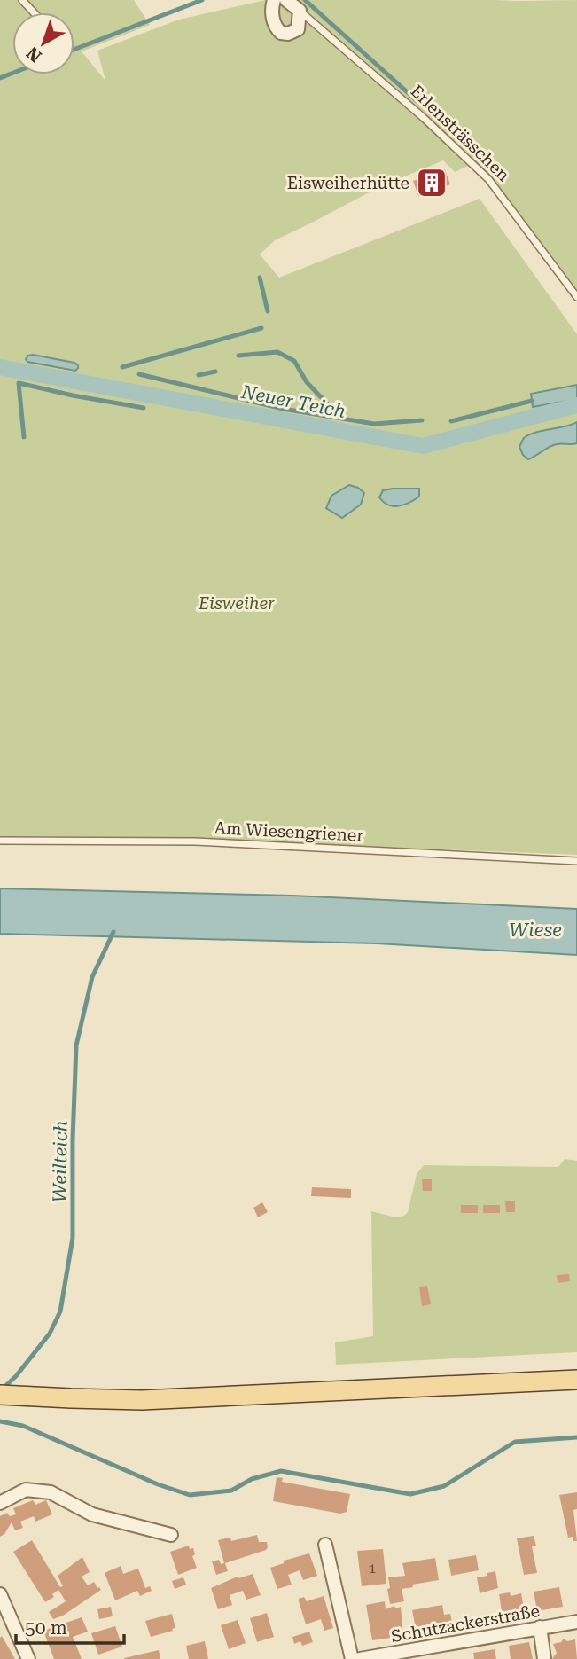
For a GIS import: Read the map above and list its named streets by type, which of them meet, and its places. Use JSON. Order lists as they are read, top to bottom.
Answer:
{
  "streets": {
    "street": ["Erlensträsschen", "Schutzackerstraße"],
    "lane": ["Am Wiesengriener"]
  },
  "water": ["Neuer Teich", "Wiese", "Weilteich"],
  "parks": ["Eisweiher"],
  "places": {
    "building": ["Eisweiherhütte"]
  },
  "house_numbers": ["1"],
  "scale_bar": "50 m",
  "north": "bottom left"
}
